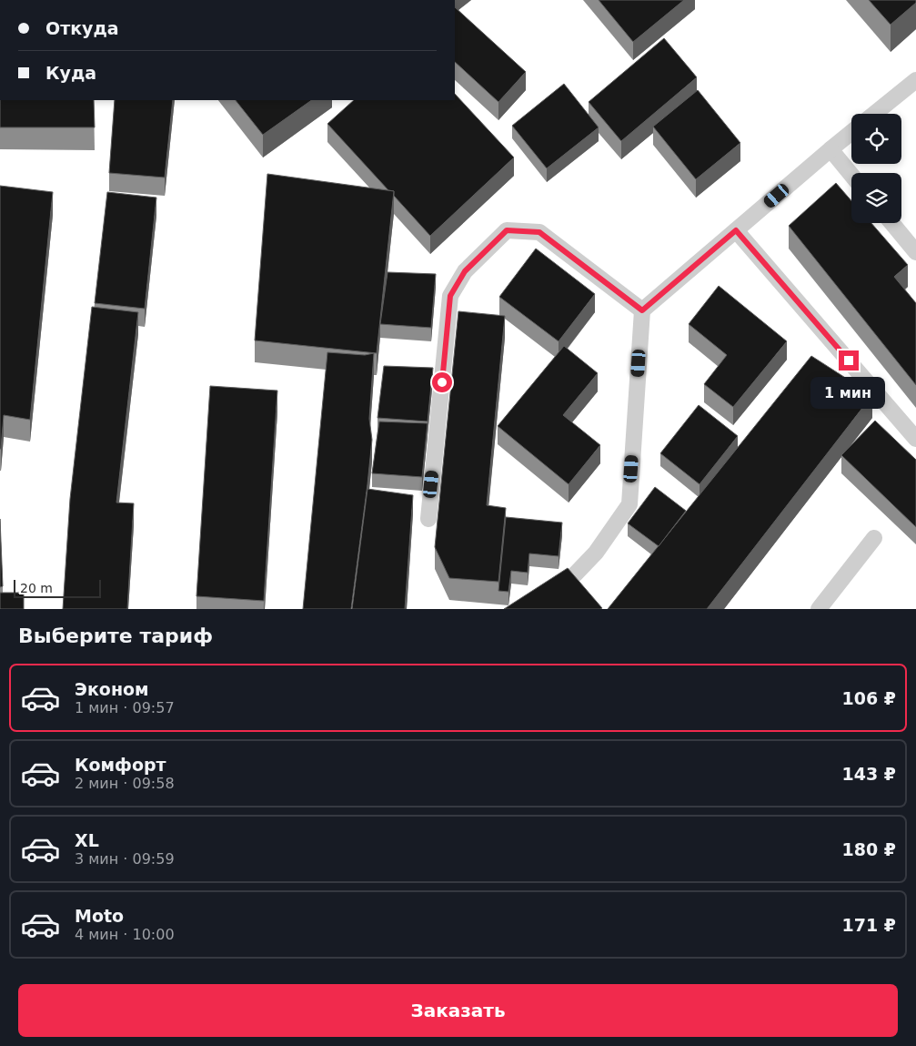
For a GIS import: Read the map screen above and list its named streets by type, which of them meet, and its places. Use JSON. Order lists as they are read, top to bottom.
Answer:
{
  "scale_bar": "20 m",
  "page": {
    "banner": ["Откуда", "Куда"],
    "bubble": "1 мин",
    "scale": "20 m",
    "heading": "Выберите тариф",
    "list": [
      {
        "name": "Эконом",
        "note": "1 мин · 09:57",
        "value": "106 ₽"
      },
      {
        "name": "Комфорт",
        "note": "2 мин · 09:58",
        "value": "143 ₽"
      },
      {
        "name": "XL",
        "note": "3 мин · 09:59",
        "value": "180 ₽"
      },
      {
        "name": "Moto",
        "note": "4 мин · 10:00",
        "value": "171 ₽"
      }
    ],
    "buttons": "Заказать"
  }
}
